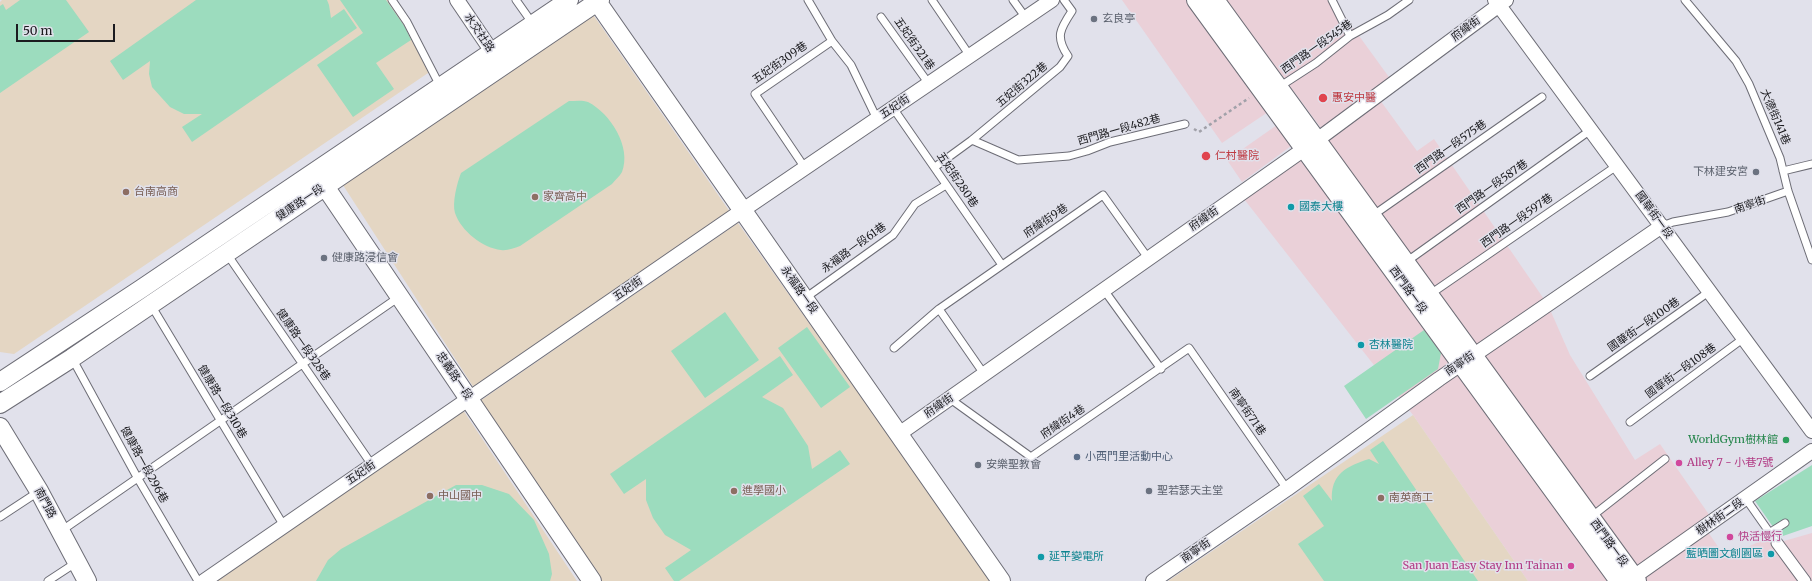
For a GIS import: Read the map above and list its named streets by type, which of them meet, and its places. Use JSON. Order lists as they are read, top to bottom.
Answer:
{
  "streets": {
    "street": [
      "府緯街",
      "水交社路",
      "五妃街",
      "健康路一段",
      "南寧街",
      "國華街一段",
      "永福路一段",
      "西門路一段",
      "忠義路一段",
      "南門路",
      "樹林街二段"
    ],
    "lane": [
      "五妃街321巷",
      "西門路一段545巷",
      "五妃街309巷",
      "五妃街322巷",
      "大德街141巷",
      "西門路一段482巷",
      "西門路一段575巷",
      "五妃街280巷",
      "西門路一段587巷",
      "府緯街9巷",
      "西門路一段597巷",
      "永福路一段61巷",
      "國華街一段100巷",
      "健康路一段328巷",
      "國華街一段108巷",
      "健康路一段310巷",
      "南寧街71巷",
      "府緯街4巷",
      "健康路一段296巷"
    ]
  },
  "crossings": [
    ["府緯街", "國華街一段"],
    ["府緯街", "府緯街9巷"],
    ["府緯街", "永福路一段"],
    ["府緯街", "西門路一段"],
    ["府緯街", "府緯街4巷"],
    ["水交社路", "健康路一段"],
    ["五妃街321巷", "五妃街"],
    ["西門路一段545巷", "西門路一段"],
    ["五妃街309巷", "五妃街"],
    ["五妃街322巷", "西門路一段482巷"],
    ["五妃街322巷", "五妃街280巷"],
    ["五妃街", "五妃街280巷"],
    ["五妃街", "永福路一段"],
    ["五妃街", "健康路一段328巷"],
    ["五妃街", "忠義路一段"],
    ["五妃街", "健康路一段310巷"],
    ["大德街141巷", "南寧街"],
    ["西門路一段575巷", "西門路一段"],
    ["五妃街280巷", "府緯街9巷"],
    ["五妃街280巷", "永福路一段61巷"],
    ["西門路一段587巷", "國華街一段"],
    ["西門路一段587巷", "西門路一段"],
    ["健康路一段", "永福路一段"],
    ["健康路一段", "健康路一段328巷"],
    ["健康路一段", "忠義路一段"],
    ["健康路一段", "健康路一段310巷"],
    ["健康路一段", "健康路一段296巷"],
    ["南寧街", "國華街一段"],
    ["南寧街", "西門路一段"],
    ["南寧街", "南寧街71巷"],
    ["國華街一段", "西門路一段597巷"],
    ["國華街一段", "國華街一段100巷"],
    ["國華街一段", "國華街一段108巷"],
    ["西門路一段597巷", "西門路一段"],
    ["西門路一段", "樹林街二段"],
    ["南寧街71巷", "府緯街4巷"]
  ],
  "places": [
    "玄良亭",
    "惠安中醫",
    "仁村醫院",
    "下林建安宮",
    "台南高商",
    "家齊高中",
    "國泰大樓",
    "健康路浸信會",
    "杏林醫院",
    "WorldGym樹林館",
    "小西門里活動中心",
    "Alley 7 - 小巷7號",
    "安樂聖教會",
    "進學國小",
    "聖若瑟天主堂",
    "中山國中",
    "南英商工",
    "快活慢行",
    "藍晒圖文創園區",
    "延平變電所",
    "San Juan Easy Stay Inn Tainan"
  ],
  "scale_bar": "50 m"
}
